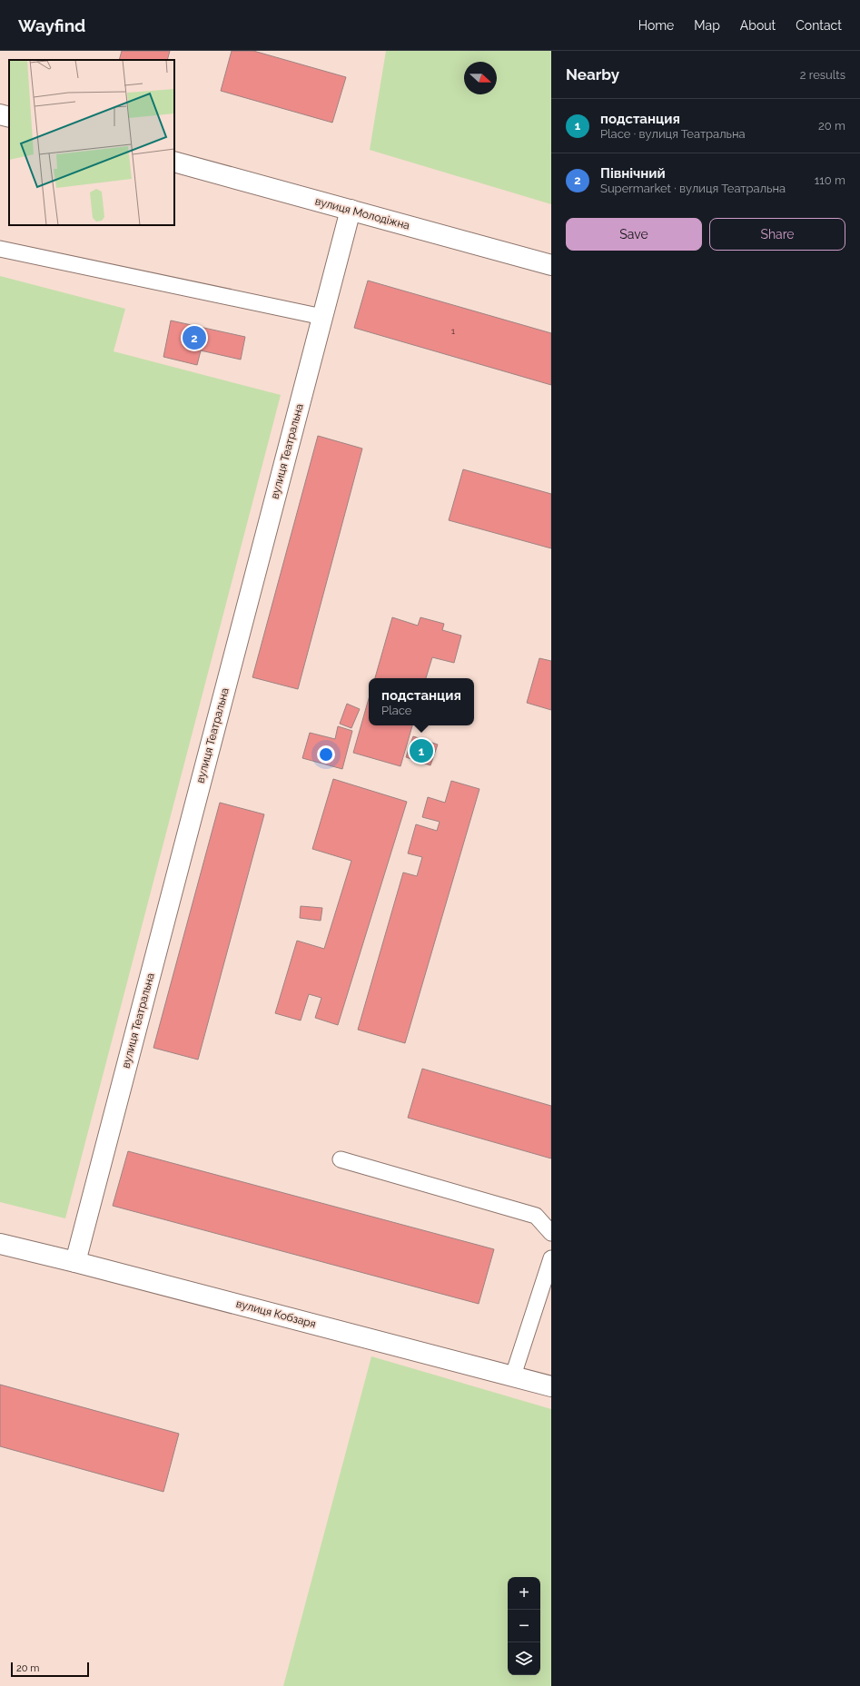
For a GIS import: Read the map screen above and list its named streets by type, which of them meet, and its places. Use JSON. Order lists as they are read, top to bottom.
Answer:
{
  "streets": {
    "street": ["вулиця Молодіжна", "вулиця Театральна", "вулиця Кобзаря"]
  },
  "crossings": [
    ["вулиця Молодіжна", "вулиця Театральна"],
    ["вулиця Театральна", "вулиця Кобзаря"]
  ],
  "house_numbers": ["1"],
  "scale_bar": "20 m",
  "north": "right",
  "page": {
    "header": "Wayfind",
    "nav": [
      "Home",
      "Map",
      "About",
      "Contact"
    ],
    "heading": ["Nearby", "2 results"],
    "list": [
      {
        "mark": "1",
        "name": "подстанция",
        "note": "Place · вулиця Театральна",
        "value": "20 m"
      },
      {
        "mark": "2",
        "name": "Північний",
        "note": "Supermarket · вулиця Театральна",
        "value": "110 m"
      }
    ],
    "buttons": ["Save", "Share"],
    "pins": ["2", "1"],
    "popup": ["подстанция", "Place"],
    "map_buttons": ["+", "−"],
    "scale": "20 m"
  }
}
